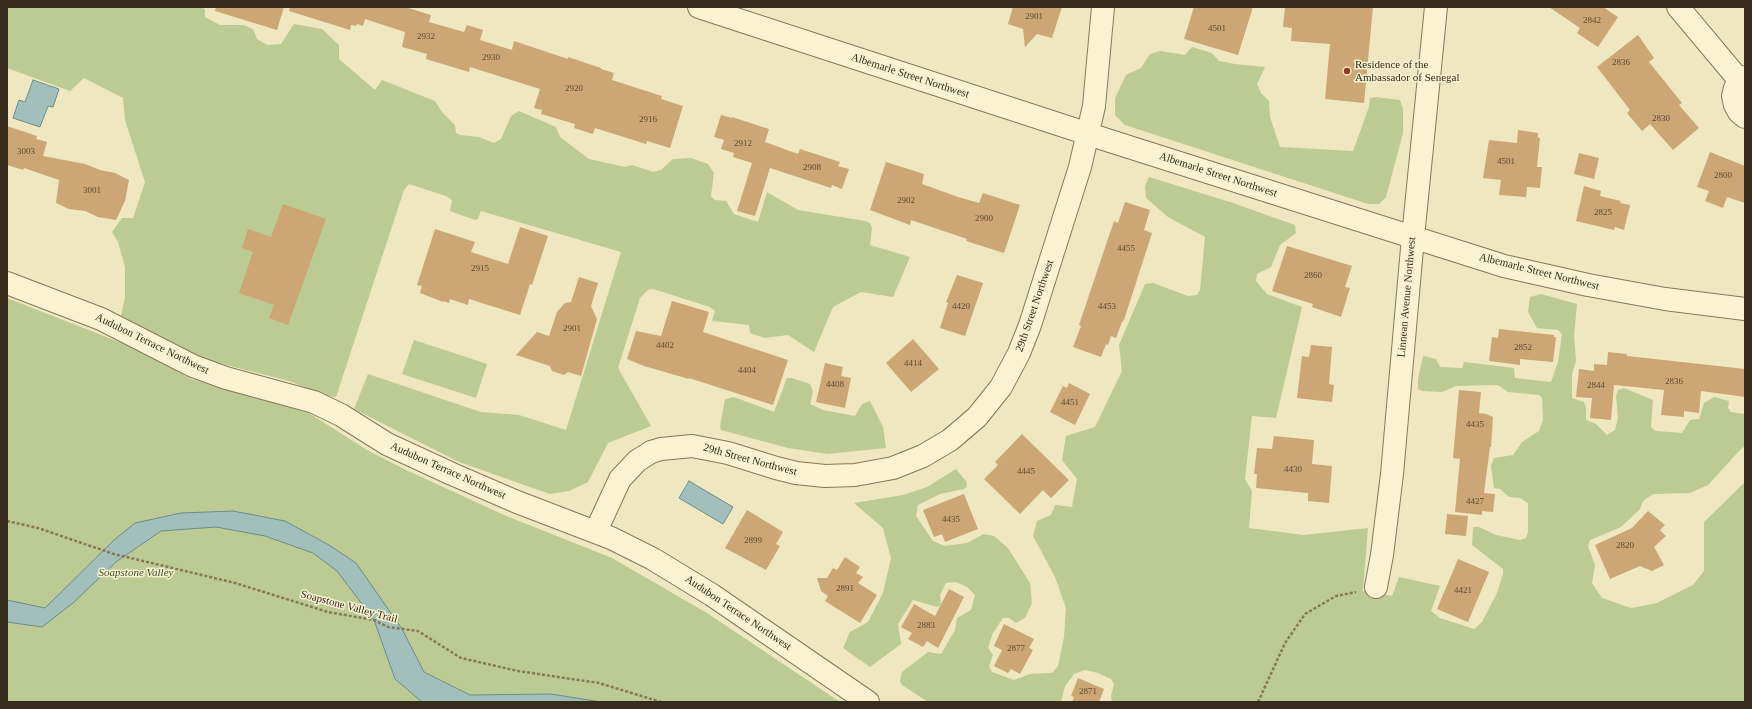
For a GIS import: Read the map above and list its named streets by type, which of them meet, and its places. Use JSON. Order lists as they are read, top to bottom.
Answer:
{
  "streets": {
    "street": [
      "Albemarle Street Northwest",
      "Linnean Avenue Northwest",
      "29th Street Northwest",
      "Audubon Terrace Northwest"
    ],
    "path": ["Soapstone Valley Trail"]
  },
  "crossings": [
    ["Albemarle Street Northwest", "Linnean Avenue Northwest"],
    ["Albemarle Street Northwest", "29th Street Northwest"],
    ["29th Street Northwest", "Audubon Terrace Northwest"]
  ],
  "parks": ["Soapstone Valley"],
  "places": ["Residence of the Ambassador of Senegal"],
  "house_numbers": [
    "2901",
    "2842",
    "4501",
    "2932",
    "2930",
    "2836",
    "2920",
    "2830",
    "2916",
    "2912",
    "3003",
    "4501",
    "2908",
    "2800",
    "3001",
    "2902",
    "2825",
    "2900",
    "4455",
    "2915",
    "2860",
    "4420",
    "4453",
    "2901",
    "4402",
    "2852",
    "4414",
    "4404",
    "2836",
    "4408",
    "2844",
    "4451",
    "4435",
    "4430",
    "4445",
    "4427",
    "4435",
    "2899",
    "2820",
    "2891",
    "4421",
    "2883",
    "2877",
    "2871"
  ]
}
